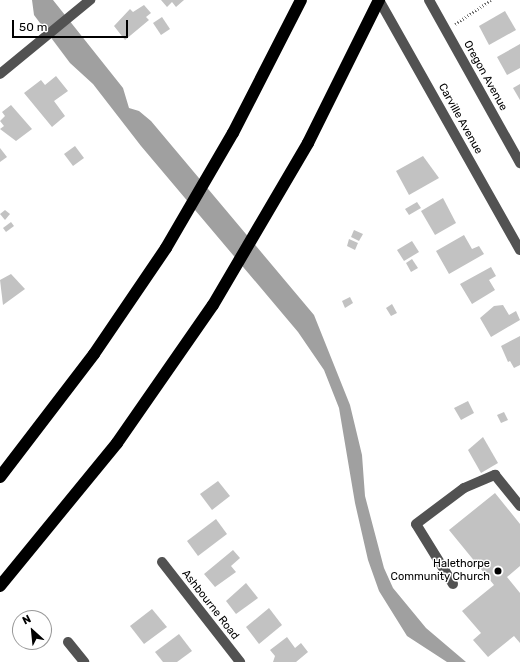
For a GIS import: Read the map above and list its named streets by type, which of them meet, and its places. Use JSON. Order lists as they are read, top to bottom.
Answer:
{
  "streets": {
    "street": ["Oregon Avenue", "Carville Avenue", "Ashbourne Road"]
  },
  "places": ["Halethorpe Community Church"],
  "scale_bar": "50 m",
  "north": "top left"
}
